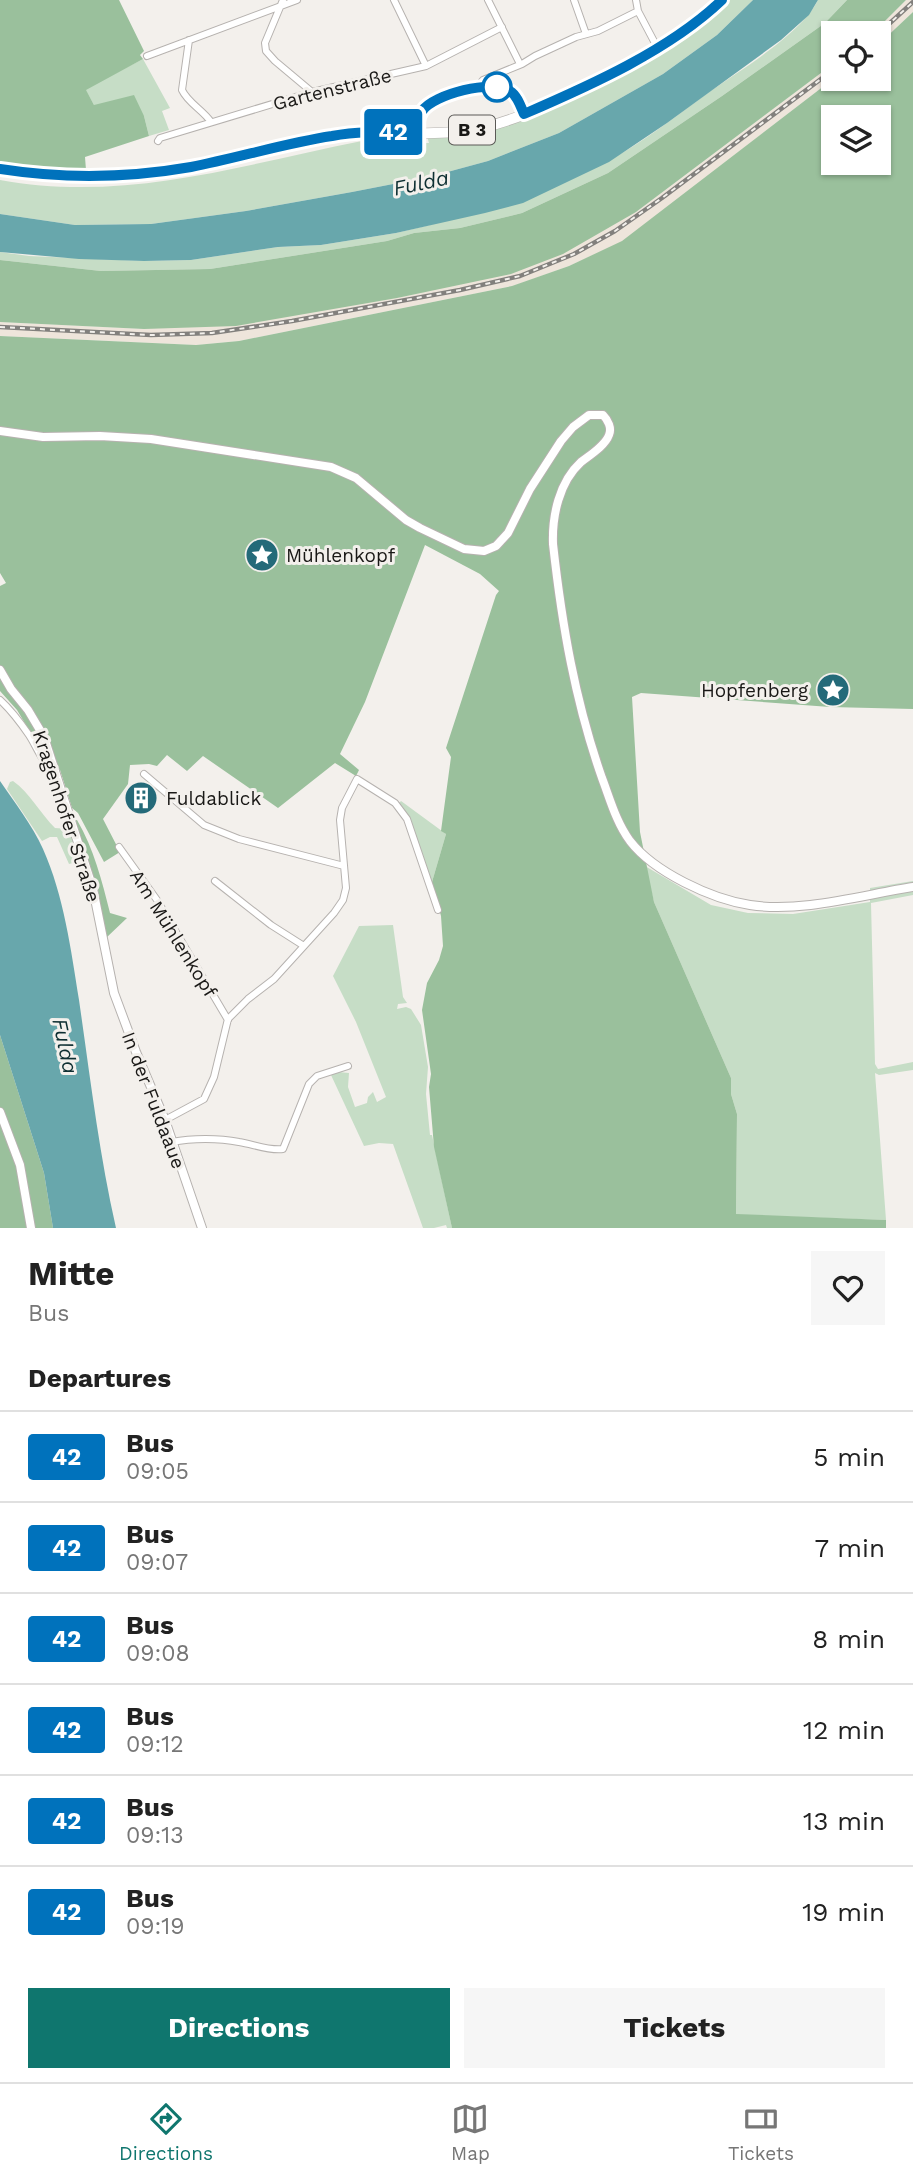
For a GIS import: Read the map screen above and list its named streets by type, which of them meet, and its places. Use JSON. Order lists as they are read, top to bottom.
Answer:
{
  "streets": {
    "main road": ["B 3"],
    "street": [
      "Gartenstraße",
      "Kragenhofer Straße",
      "Am Mühlenkopf",
      "In der Fuldaaue"
    ]
  },
  "crossings": [
    ["Kragenhofer Straße", "In der Fuldaaue"]
  ],
  "water": ["Fulda"],
  "places": {
    "place": ["Mühlenkopf", "Hopfenberg"],
    "building": ["Fuldablick"]
  },
  "lines": ["bus line 42"],
  "page": {
    "on_map": "42",
    "heading": [
      ["Mitte", "Bus"],
      "Departures"
    ],
    "list": [
      {
        "mark": "42",
        "name": "Bus",
        "note": "09:05",
        "value": "5 min"
      },
      {
        "mark": "42",
        "name": "Bus",
        "note": "09:07",
        "value": "7 min"
      },
      {
        "mark": "42",
        "name": "Bus",
        "note": "09:08",
        "value": "8 min"
      },
      {
        "mark": "42",
        "name": "Bus",
        "note": "09:12",
        "value": "12 min"
      },
      {
        "mark": "42",
        "name": "Bus",
        "note": "09:13",
        "value": "13 min"
      },
      {
        "mark": "42",
        "name": "Bus",
        "note": "09:19",
        "value": "19 min"
      }
    ],
    "buttons": ["Directions", "Tickets"],
    "tabs": ["Directions", "Map", "Tickets"]
  }
}
